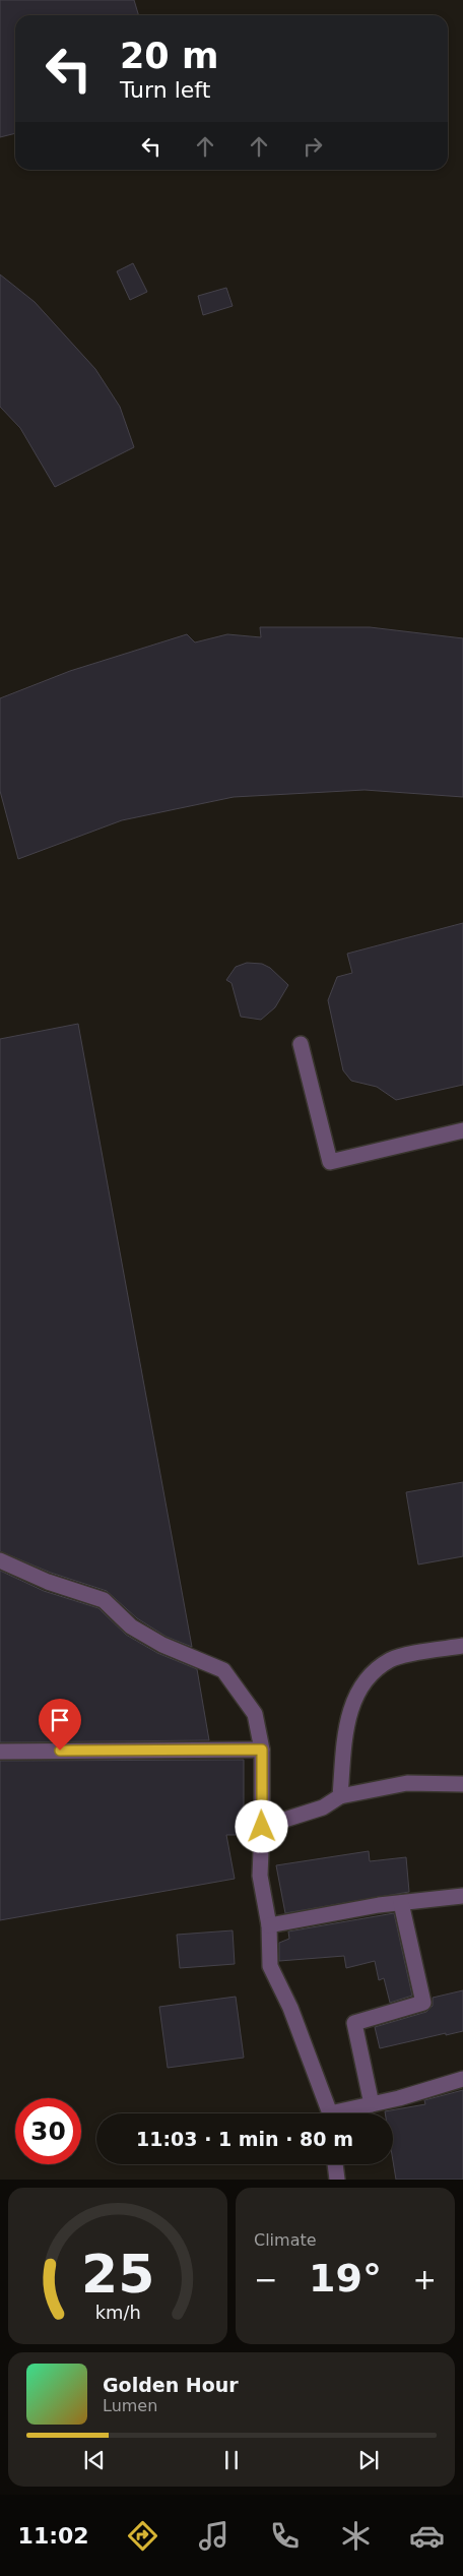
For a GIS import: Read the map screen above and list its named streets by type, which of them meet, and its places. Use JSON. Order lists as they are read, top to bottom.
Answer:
{
  "page": {
    "turn": ["20 m", "Turn left"],
    "limit": "30",
    "trip": "11:03 · 1 min · 80 m",
    "tile": "Climate",
    "heat": ["−", "19°", "+"],
    "song": ["Golden Hour", "Lumen"],
    "tabs": "11:02",
    "gauge": ["25", "km/h"]
  }
}
